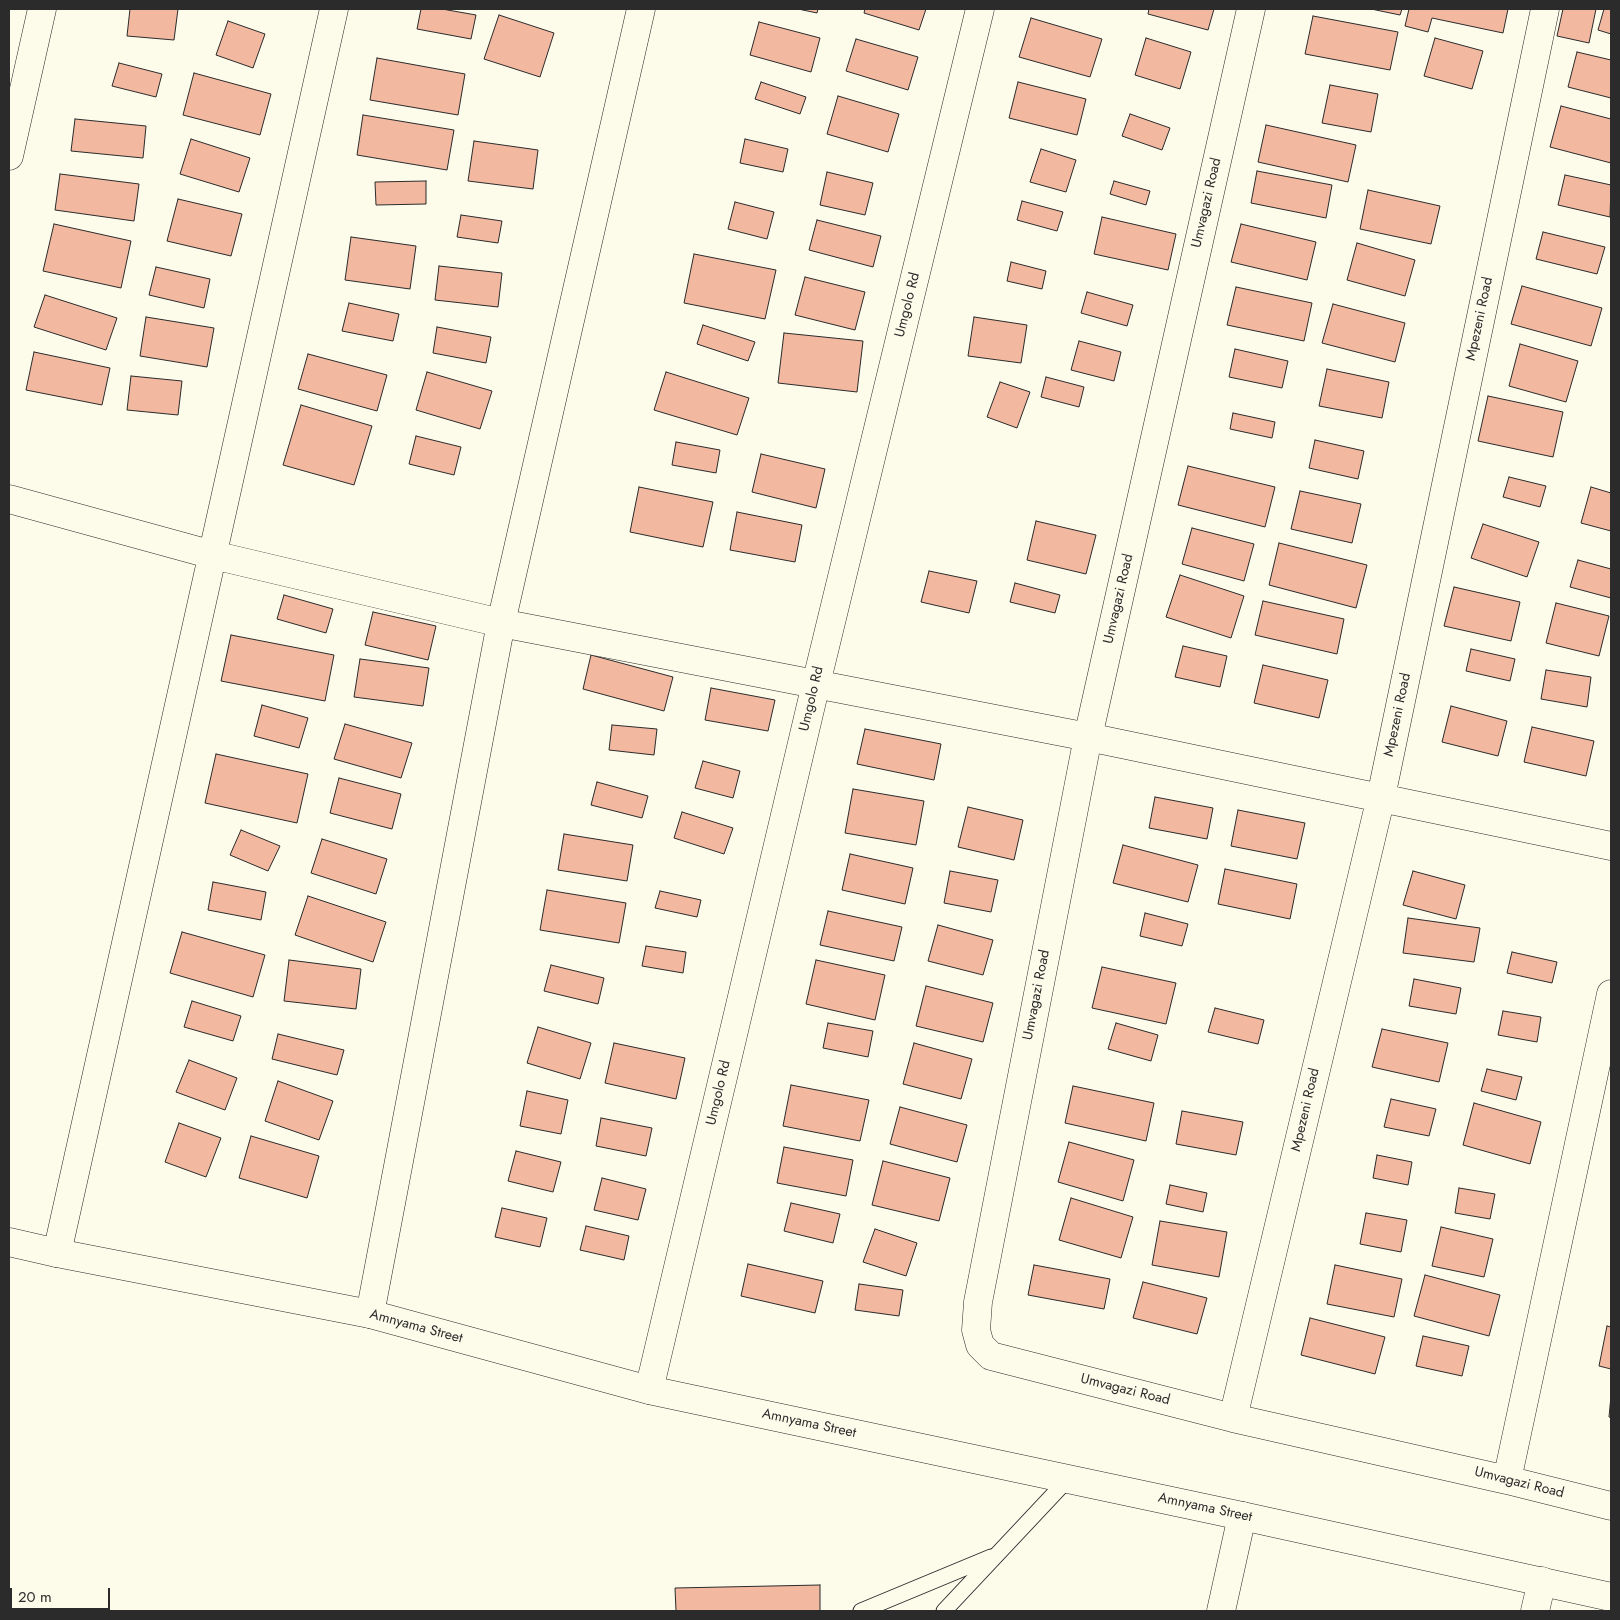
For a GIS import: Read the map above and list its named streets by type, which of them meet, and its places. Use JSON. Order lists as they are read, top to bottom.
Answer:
{
  "streets": {
    "street": [
      "Umvagazi Road",
      "Umgolo Rd",
      "Mpezeni Road",
      "Amnyama Street"
    ]
  },
  "crossings": [
    ["Umvagazi Road", "Mpezeni Road"],
    ["Umgolo Rd", "Amnyama Street"]
  ],
  "scale_bar": "20 m"
}
